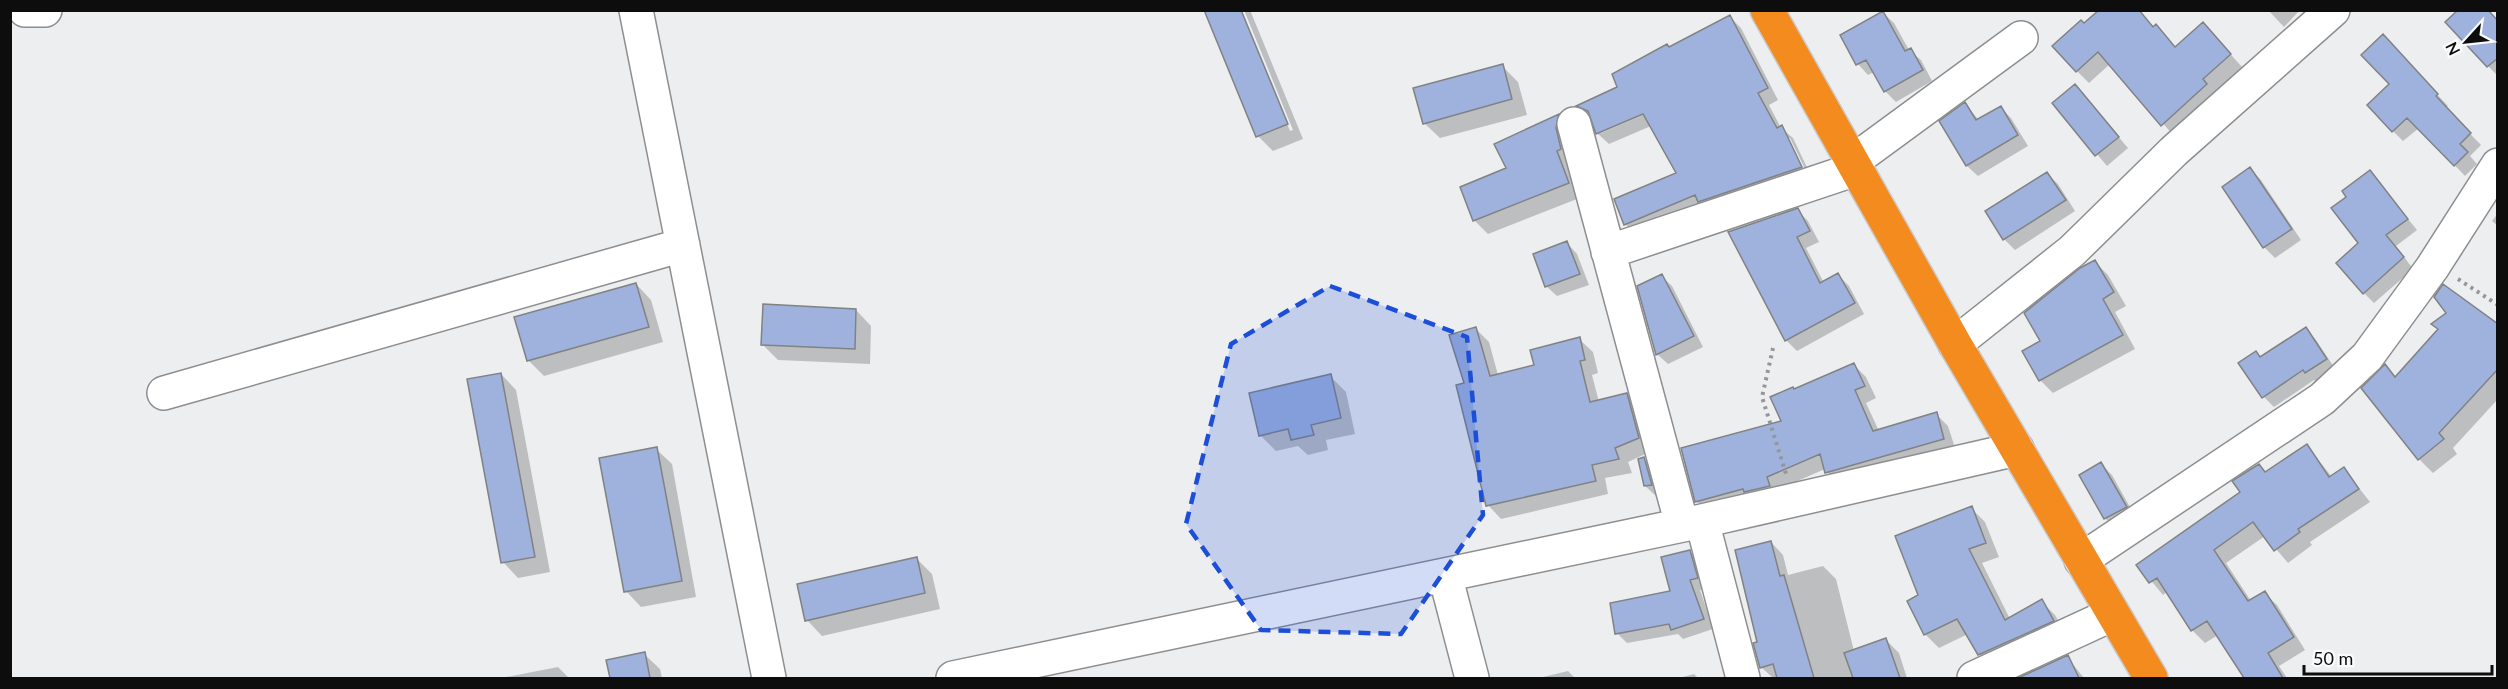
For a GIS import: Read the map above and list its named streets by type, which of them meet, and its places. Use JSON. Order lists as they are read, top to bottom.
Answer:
{
  "scale_bar": "50 m",
  "north": "bottom left"
}
